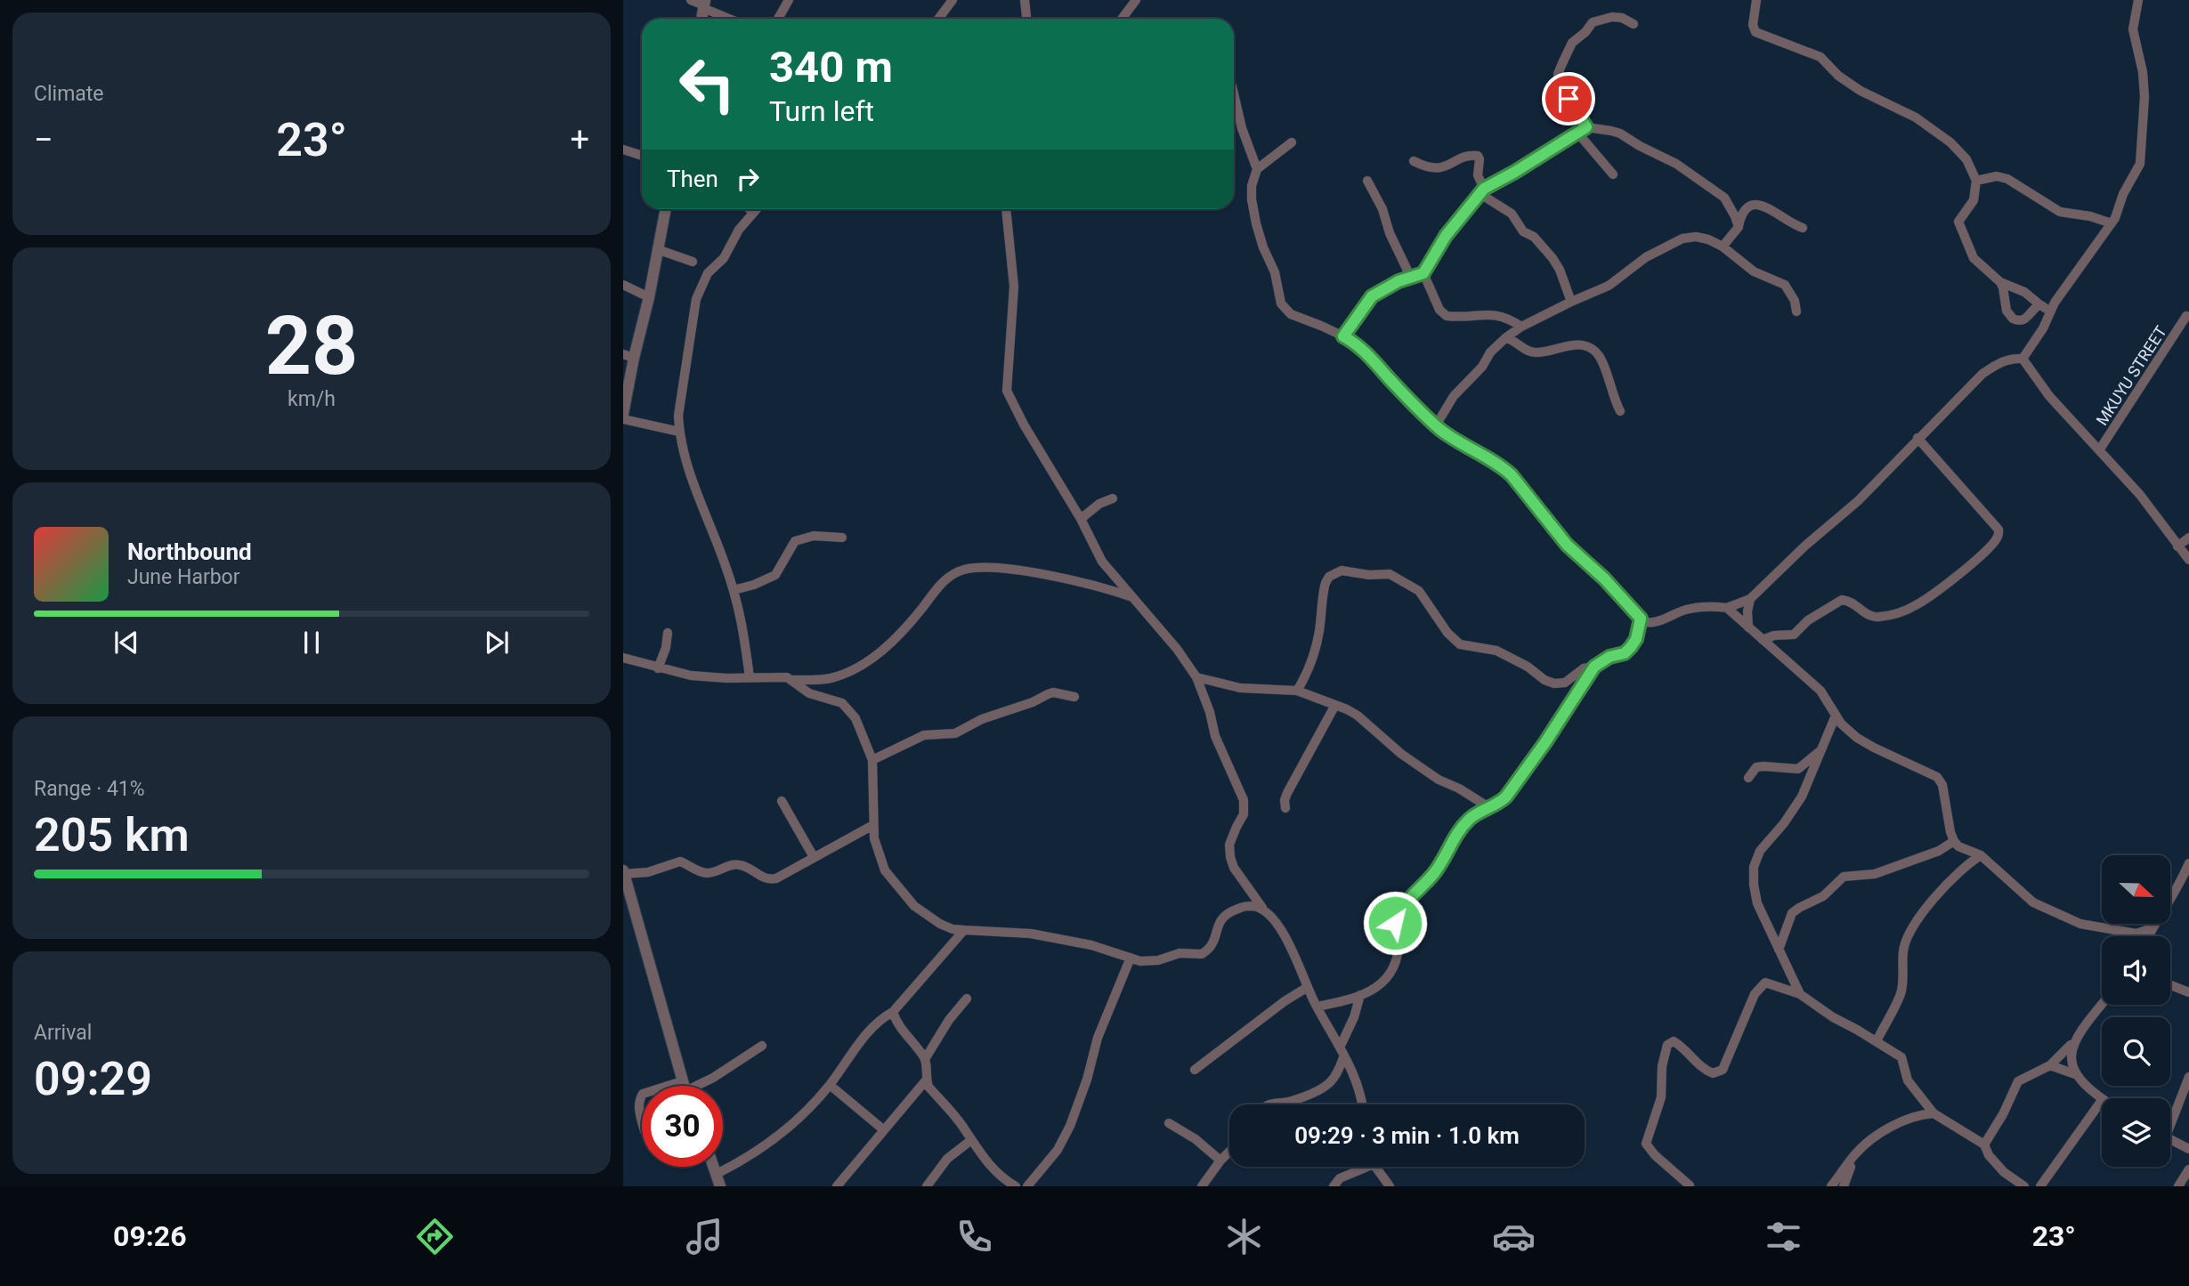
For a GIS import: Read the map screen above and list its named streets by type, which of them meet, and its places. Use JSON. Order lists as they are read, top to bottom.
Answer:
{
  "streets": {
    "street": ["MKUYU STREET"]
  },
  "north": "right",
  "page": {
    "tile": [
      "Climate",
      ["28", "km/h"],
      ["Range · 41%", "205 km"],
      ["Arrival", "09:29"]
    ],
    "turn": ["340 m", "Turn left"],
    "heat": ["−", "23°", "+"],
    "then": "Then",
    "song": ["Northbound", "June Harbor"],
    "limit": "30",
    "trip": "09:29 · 3 min · 1.0 km",
    "tabs": ["09:26", "23°"]
  }
}
